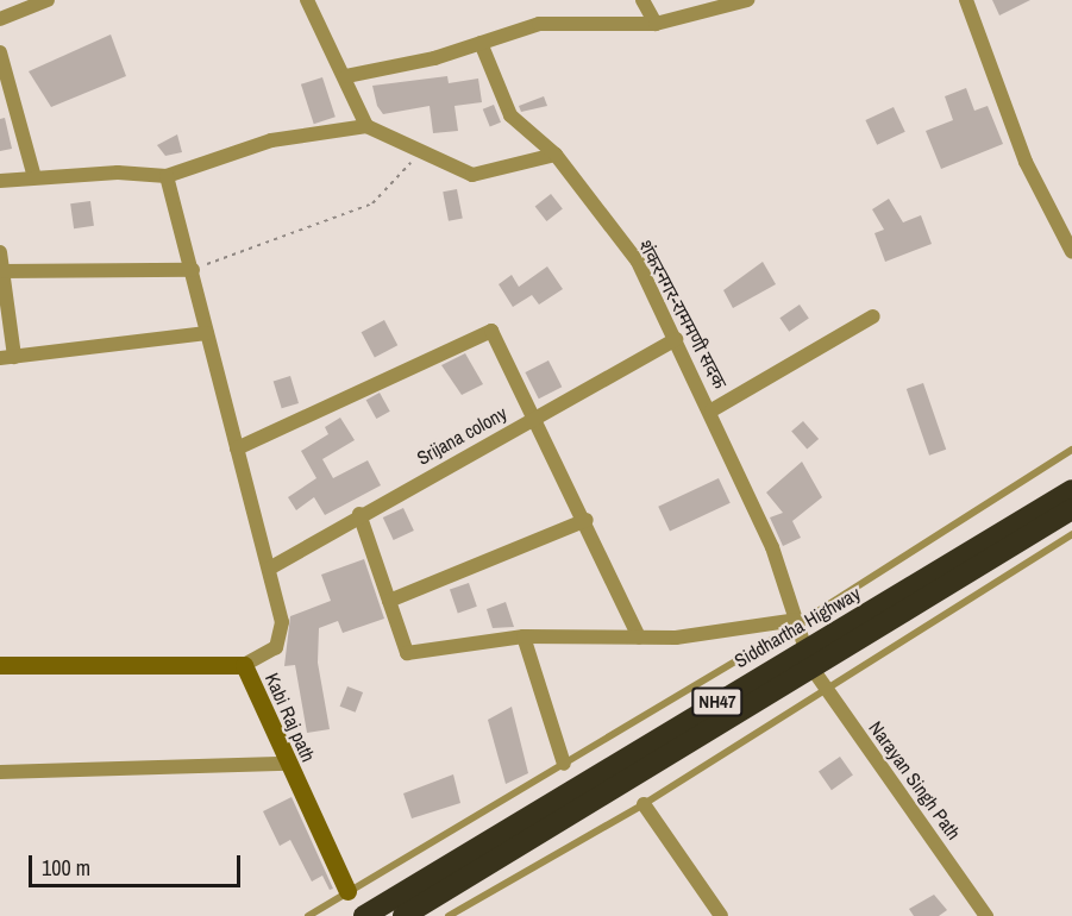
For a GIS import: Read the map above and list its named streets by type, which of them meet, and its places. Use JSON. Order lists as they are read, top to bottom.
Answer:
{
  "streets": {
    "highway": ["Siddhartha Highway", "NH47"],
    "street": [
      "शंकरनगर-राममणी सदक",
      "Srijana colony",
      "Kabi Raj path",
      "Narayan Singh Path"
    ]
  },
  "crossings": [
    ["शंकरनगर-राममणी सदक", "Srijana colony"],
    ["शंकरनगर-राममणी सदक", "Siddhartha Highway"],
    ["शंकरनगर-राममणी सदक", "Narayan Singh Path"],
    ["Siddhartha Highway", "Narayan Singh Path"]
  ],
  "scale_bar": "100 m"
}
